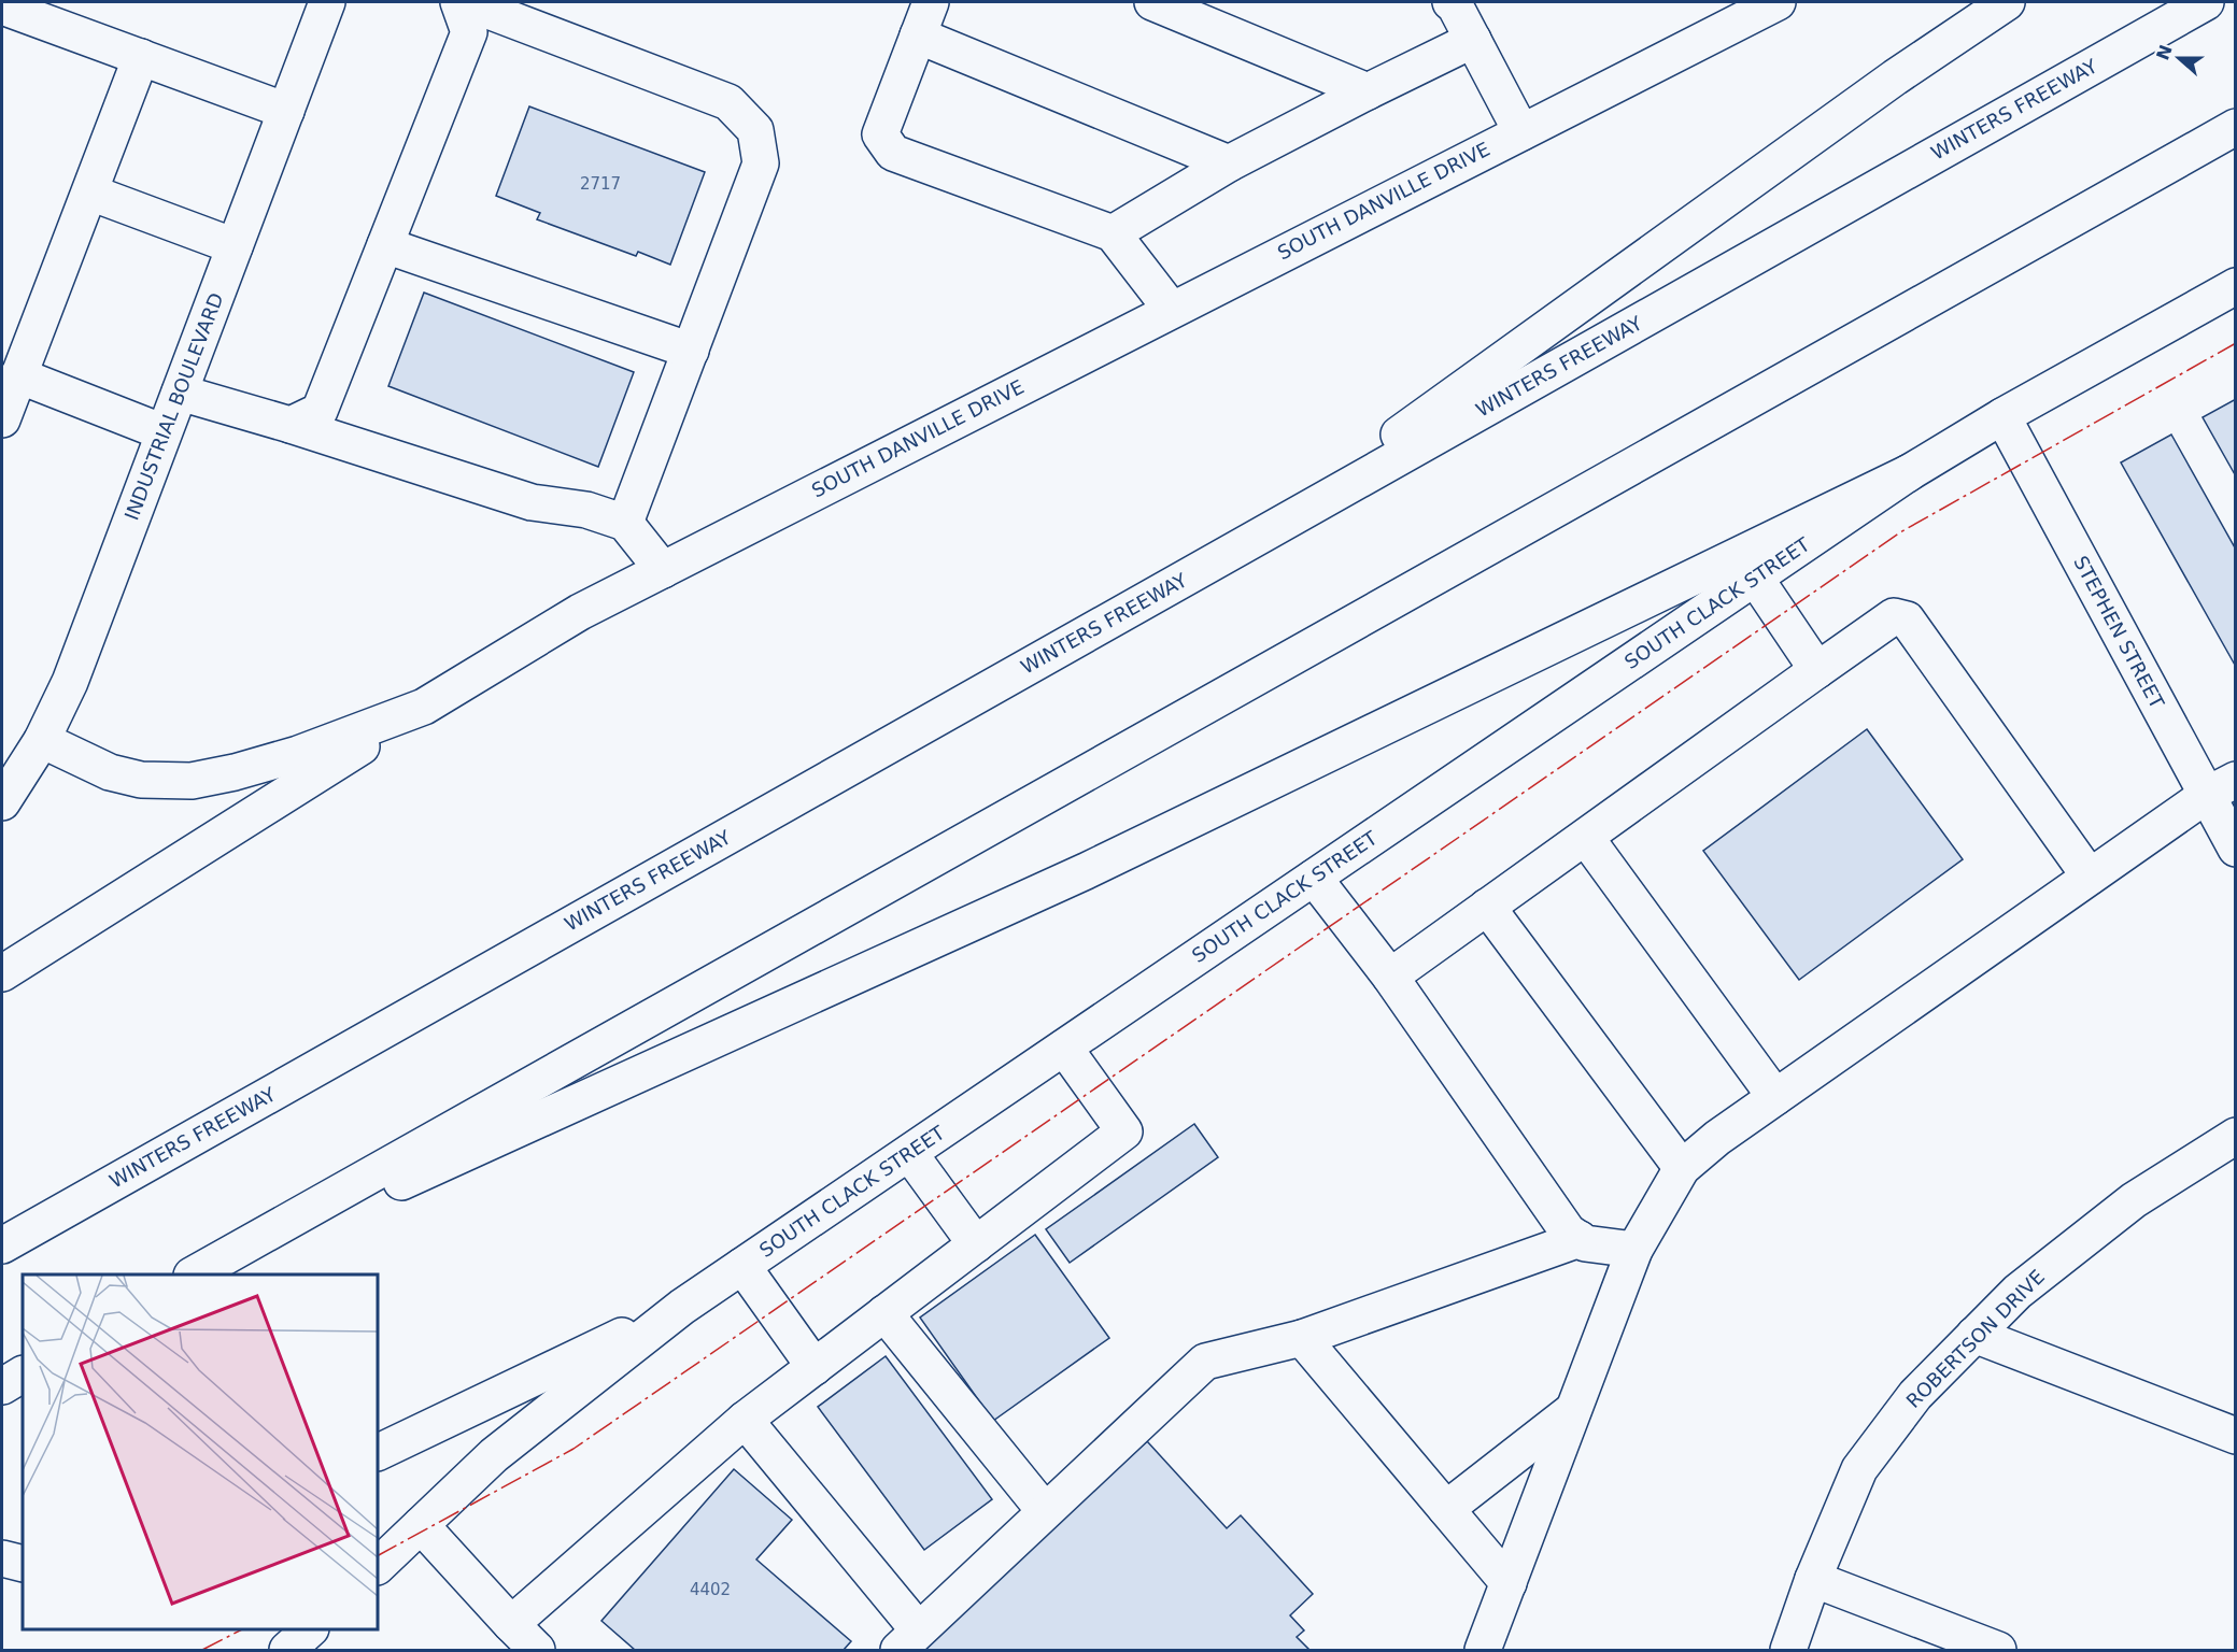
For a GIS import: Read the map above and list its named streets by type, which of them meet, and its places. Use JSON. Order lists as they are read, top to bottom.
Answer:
{
  "streets": {
    "main road": [
      "WINTERS FREEWAY",
      "SOUTH DANVILLE DRIVE",
      "INDUSTRIAL BOULEVARD",
      "SOUTH CLACK STREET",
      "STEPHEN STREET",
      "ROBERTSON DRIVE"
    ]
  },
  "crossings": [
    ["SOUTH DANVILLE DRIVE", "INDUSTRIAL BOULEVARD"],
    ["SOUTH CLACK STREET", "STEPHEN STREET"]
  ],
  "house_numbers": ["2717", "4402"],
  "north": "left"
}
